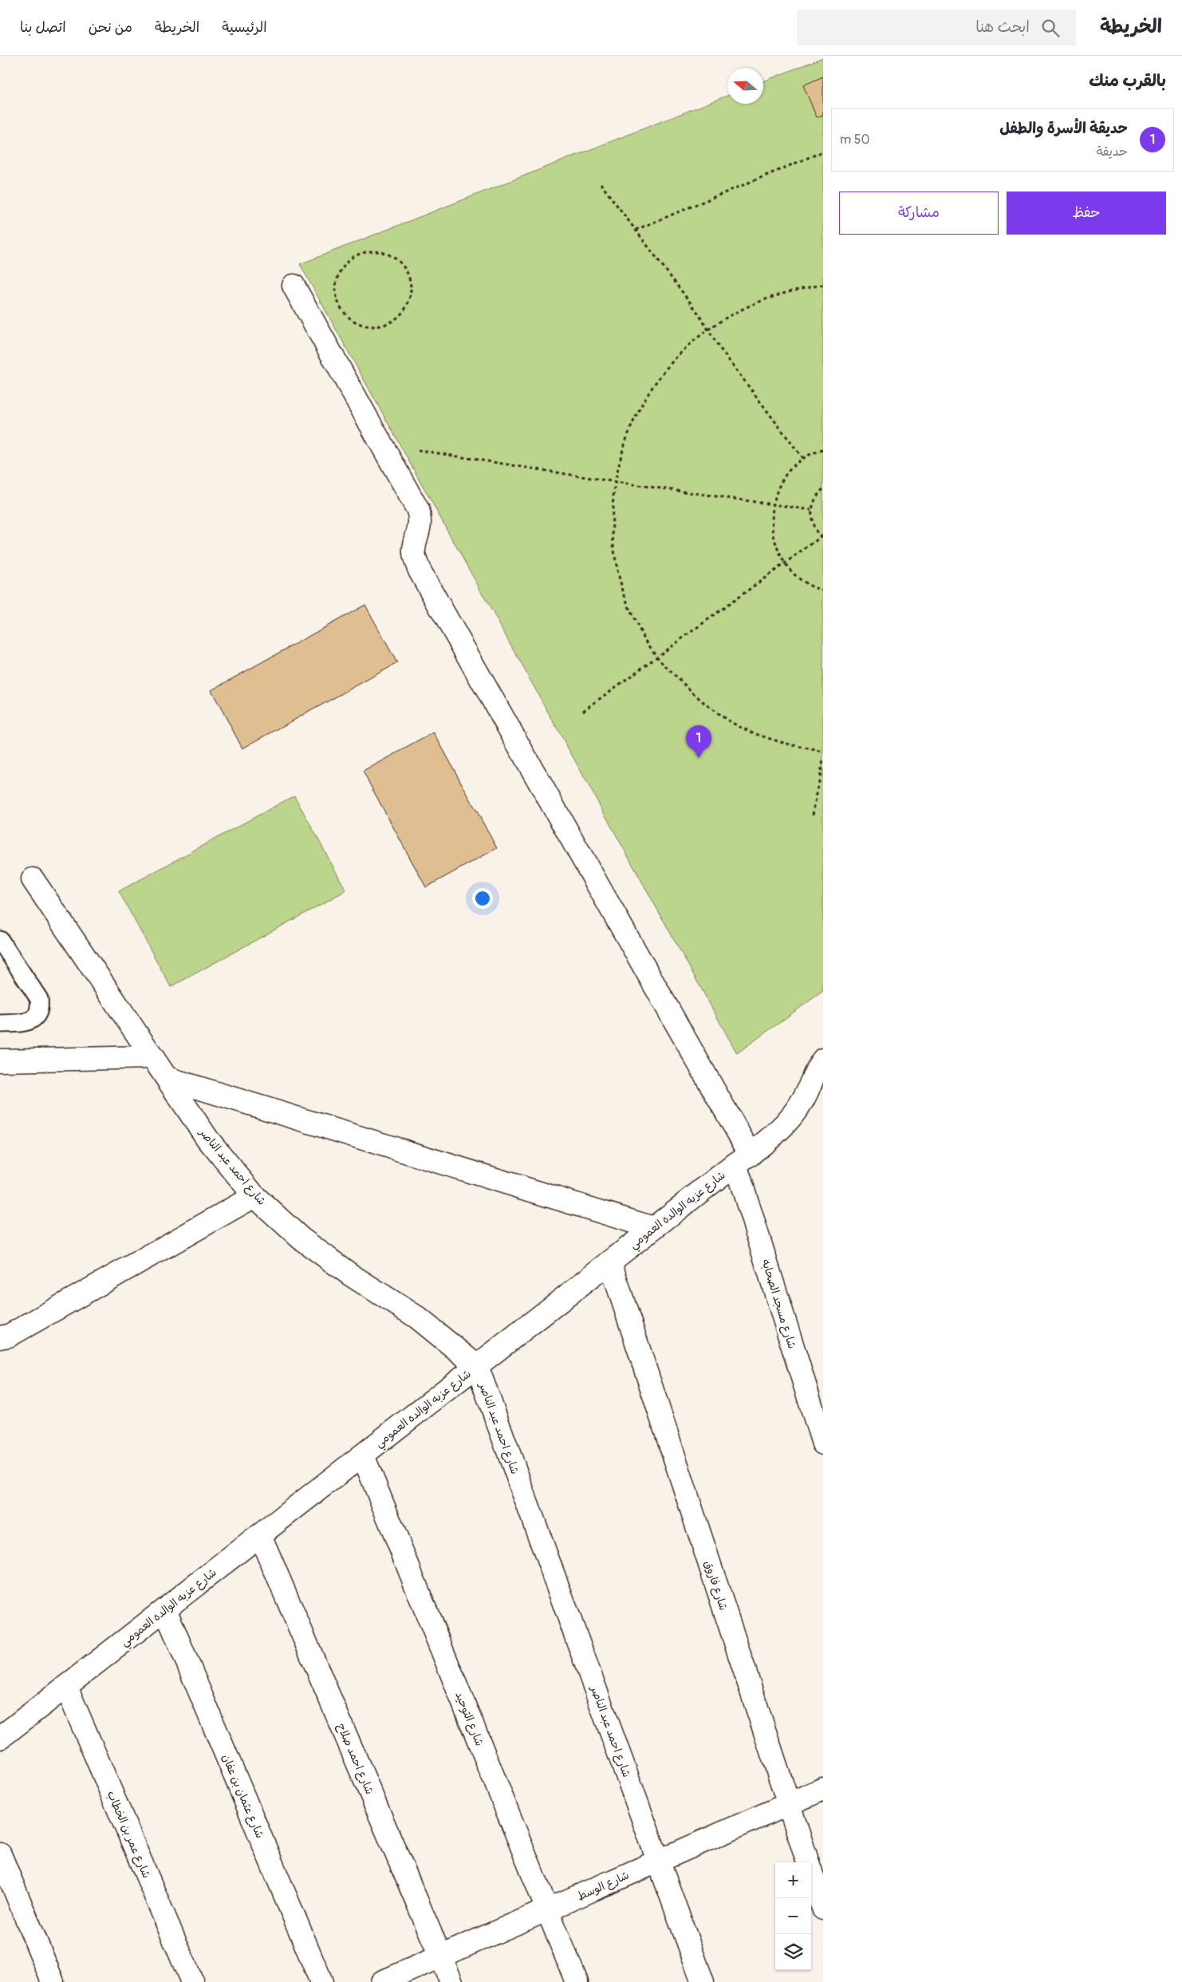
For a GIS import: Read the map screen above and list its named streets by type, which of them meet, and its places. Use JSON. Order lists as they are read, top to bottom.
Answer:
{
  "streets": {
    "street": [
      "شارع احمد عبد الناصر",
      "شارع عزبه الوالده العمومي",
      "شارع مسجد الصحابه",
      "شارع فاروق",
      "شارع التوحيد",
      "شارع احمد صلاح",
      "شارع عثمان بن عفان",
      "شارع عمر بن الخطاب",
      "شارع الوسط"
    ]
  },
  "crossings": [
    ["شارع احمد عبد الناصر", "شارع عزبه الوالده العمومي"],
    ["شارع احمد عبد الناصر", "شارع الوسط"],
    ["شارع عزبه الوالده العمومي", "شارع مسجد الصحابه"],
    ["شارع عزبه الوالده العمومي", "شارع فاروق"],
    ["شارع عزبه الوالده العمومي", "شارع التوحيد"],
    ["شارع عزبه الوالده العمومي", "شارع احمد صلاح"],
    ["شارع عزبه الوالده العمومي", "شارع عثمان بن عفان"],
    ["شارع عزبه الوالده العمومي", "شارع عمر بن الخطاب"],
    ["شارع فاروق", "شارع الوسط"],
    ["شارع التوحيد", "شارع الوسط"],
    ["شارع احمد صلاح", "شارع الوسط"]
  ],
  "north": "left",
  "page": {
    "header": "الخريطة",
    "search": "ابحث هنا",
    "nav": [
      "الرئيسية",
      "الخريطة",
      "من نحن",
      "اتصل بنا"
    ],
    "heading": "بالقرب منك",
    "list": [
      {
        "mark": "1",
        "name": "حديقة الأسرة والطفل",
        "note": "حديقة",
        "value": "50 m"
      }
    ],
    "buttons": ["حفظ", "مشاركة"],
    "pins": "1",
    "map_buttons": ["+", "−"]
  }
}
